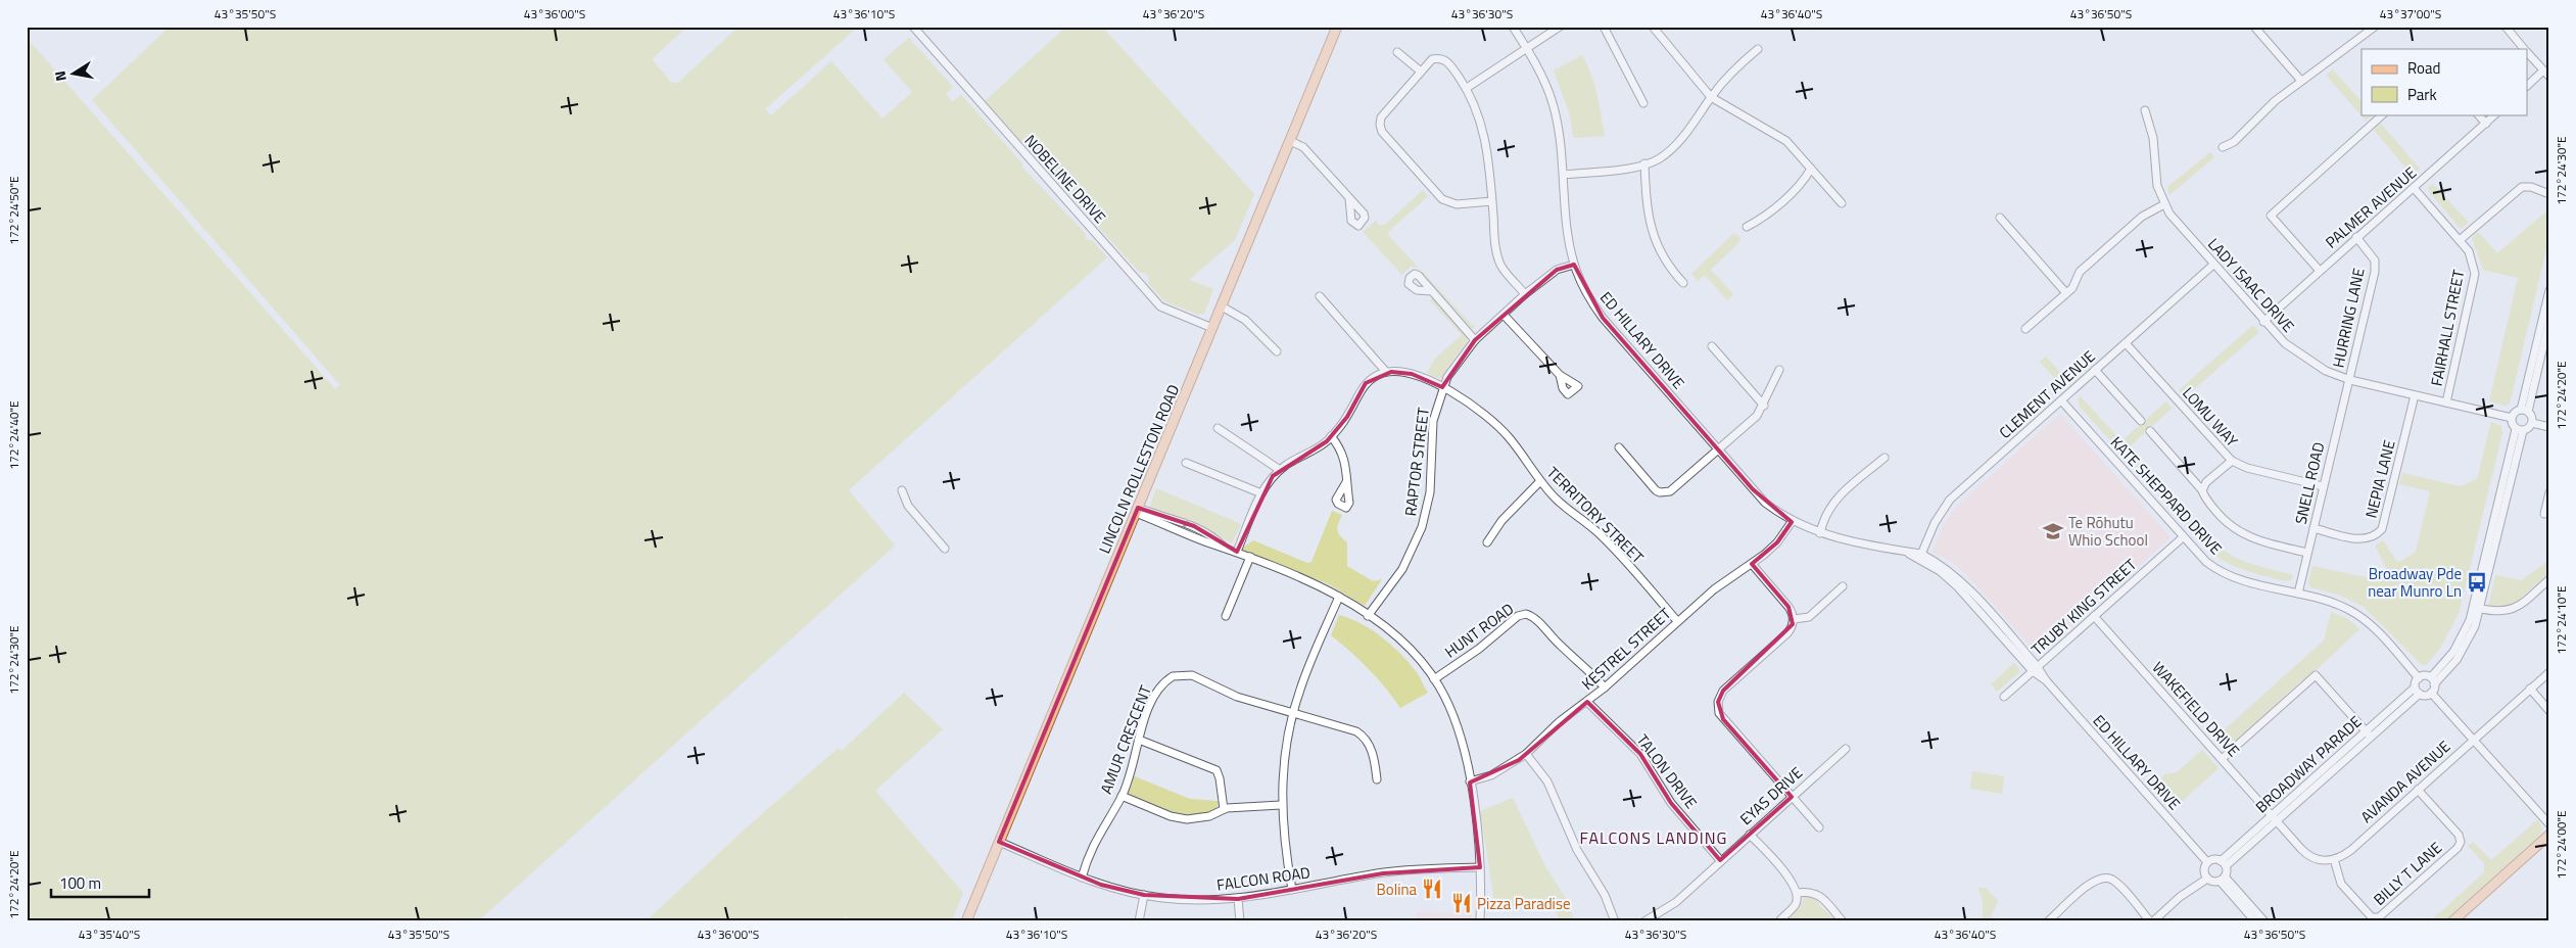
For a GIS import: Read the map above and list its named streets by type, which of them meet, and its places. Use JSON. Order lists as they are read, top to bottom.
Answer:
{
  "streets": {
    "main road": ["LINCOLN ROLLESTON ROAD"],
    "street": [
      "NOBELINE DRIVE",
      "PALMER AVENUE",
      "LADY ISAAC DRIVE",
      "HURRING LANE",
      "FAIRHALL STREET",
      "ED HILLARY DRIVE",
      "CLEMENT AVENUE",
      "LOMU WAY",
      "RAPTOR STREET",
      "NEPIA LANE",
      "SNELL ROAD",
      "KATE SHEPPARD DRIVE",
      "TERRITORY STREET",
      "TRUBY KING STREET",
      "HUNT ROAD",
      "KESTREL STREET",
      "WAKEFIELD DRIVE",
      "AMUR CRESCENT",
      "BROADWAY PARADE",
      "TALON DRIVE",
      "AVANDA AVENUE",
      "EYAS DRIVE",
      "BILLY T LANE",
      "FALCON ROAD"
    ]
  },
  "crossings": [
    ["NOBELINE DRIVE", "LINCOLN ROLLESTON ROAD"],
    ["PALMER AVENUE", "LADY ISAAC DRIVE"],
    ["PALMER AVENUE", "HURRING LANE"],
    ["PALMER AVENUE", "FAIRHALL STREET"],
    ["LADY ISAAC DRIVE", "HURRING LANE"],
    ["LADY ISAAC DRIVE", "FAIRHALL STREET"],
    ["LADY ISAAC DRIVE", "CLEMENT AVENUE"],
    ["LADY ISAAC DRIVE", "NEPIA LANE"],
    ["LADY ISAAC DRIVE", "SNELL ROAD"],
    ["HURRING LANE", "SNELL ROAD"],
    ["ED HILLARY DRIVE", "CLEMENT AVENUE"],
    ["ED HILLARY DRIVE", "RAPTOR STREET"],
    ["ED HILLARY DRIVE", "TRUBY KING STREET"],
    ["ED HILLARY DRIVE", "KESTREL STREET"],
    ["ED HILLARY DRIVE", "BROADWAY PARADE"],
    ["CLEMENT AVENUE", "LOMU WAY"],
    ["CLEMENT AVENUE", "KATE SHEPPARD DRIVE"],
    ["LOMU WAY", "SNELL ROAD"],
    ["RAPTOR STREET", "TERRITORY STREET"],
    ["LINCOLN ROLLESTON ROAD", "FALCON ROAD"],
    ["NEPIA LANE", "SNELL ROAD"],
    ["SNELL ROAD", "KATE SHEPPARD DRIVE"],
    ["KATE SHEPPARD DRIVE", "TRUBY KING STREET"],
    ["KATE SHEPPARD DRIVE", "BROADWAY PARADE"],
    ["TERRITORY STREET", "KESTREL STREET"],
    ["TRUBY KING STREET", "WAKEFIELD DRIVE"],
    ["HUNT ROAD", "KESTREL STREET"],
    ["KESTREL STREET", "TALON DRIVE"],
    ["WAKEFIELD DRIVE", "BROADWAY PARADE"],
    ["AMUR CRESCENT", "FALCON ROAD"],
    ["TALON DRIVE", "EYAS DRIVE"],
    ["AVANDA AVENUE", "BILLY T LANE"]
  ],
  "districts": ["FALCONS LANDING"],
  "places": {
    "school or university": ["Te Rōhutu Whio School"],
    "bus stop": ["Broadway Pde near Munro Ln"],
    "restaurant": ["Bolina", "Pizza Paradise"]
  },
  "legend": ["Road", "Park"],
  "scale_bar": "100 m",
  "north": "left",
  "coordinates": [
    "43°35'50\"S",
    "43°36'00\"S",
    "43°36'10\"S",
    "43°36'20\"S",
    "43°36'30\"S",
    "43°36'40\"S",
    "43°36'50\"S",
    "43°37'00\"S",
    "172°24'30\"E",
    "172°24'50\"E",
    "172°24'20\"E",
    "172°24'40\"E",
    "172°24'10\"E",
    "172°24'00\"E",
    "43°35'40\"S"
  ]
}
